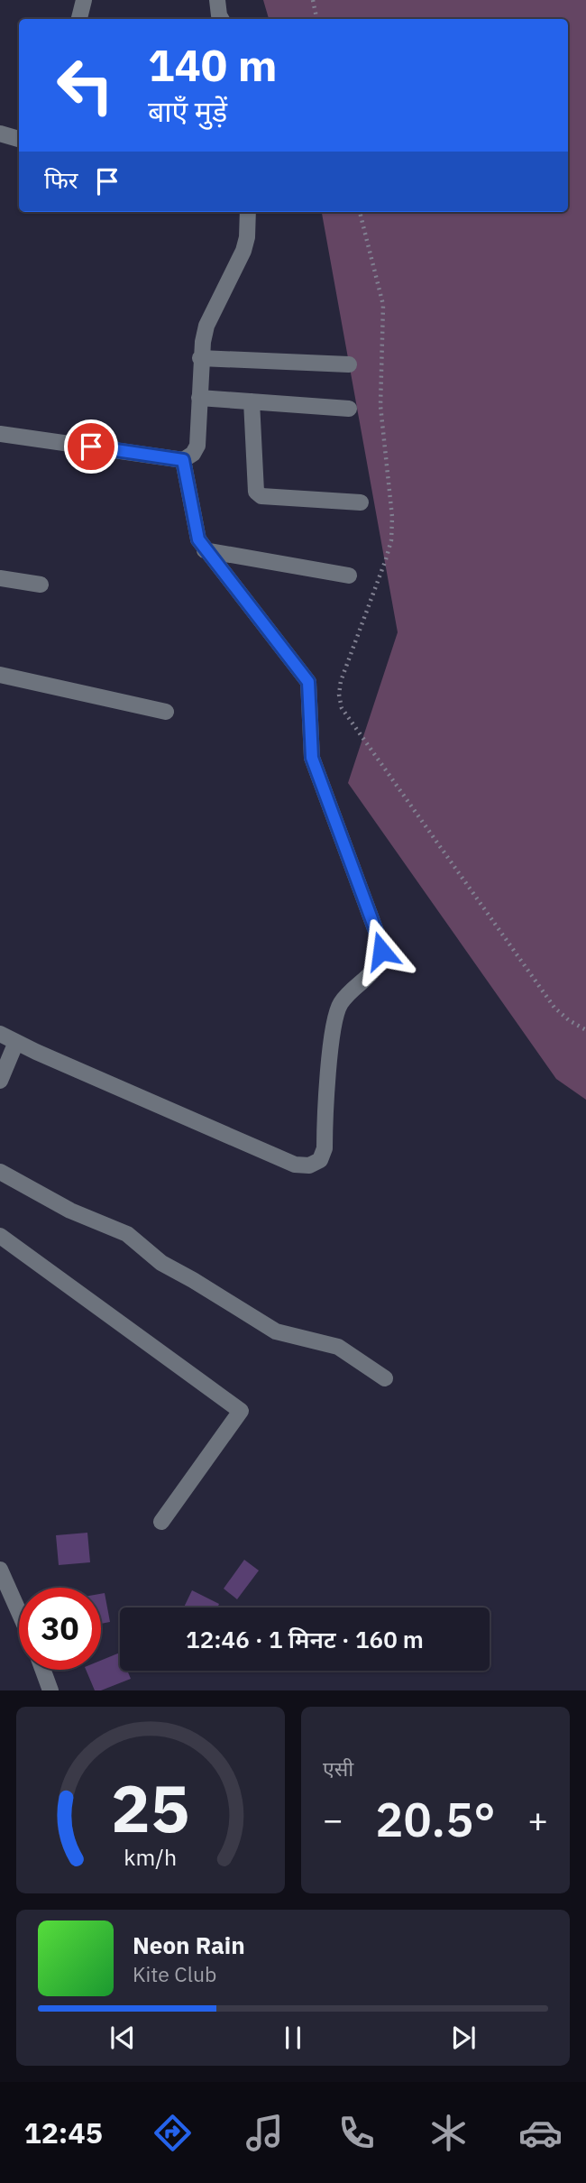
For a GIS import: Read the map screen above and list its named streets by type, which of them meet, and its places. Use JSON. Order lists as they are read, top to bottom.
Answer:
{
  "page": {
    "turn": ["140 m", "बाएँ मुड़ें"],
    "then": "फिर",
    "limit": "30",
    "trip": "12:46 · 1 मिनट · 160 m",
    "tile": "एसी",
    "heat": ["−", "20.5°", "+"],
    "song": ["Neon Rain", "Kite Club"],
    "tabs": "12:45",
    "gauge": ["25", "km/h"]
  }
}
